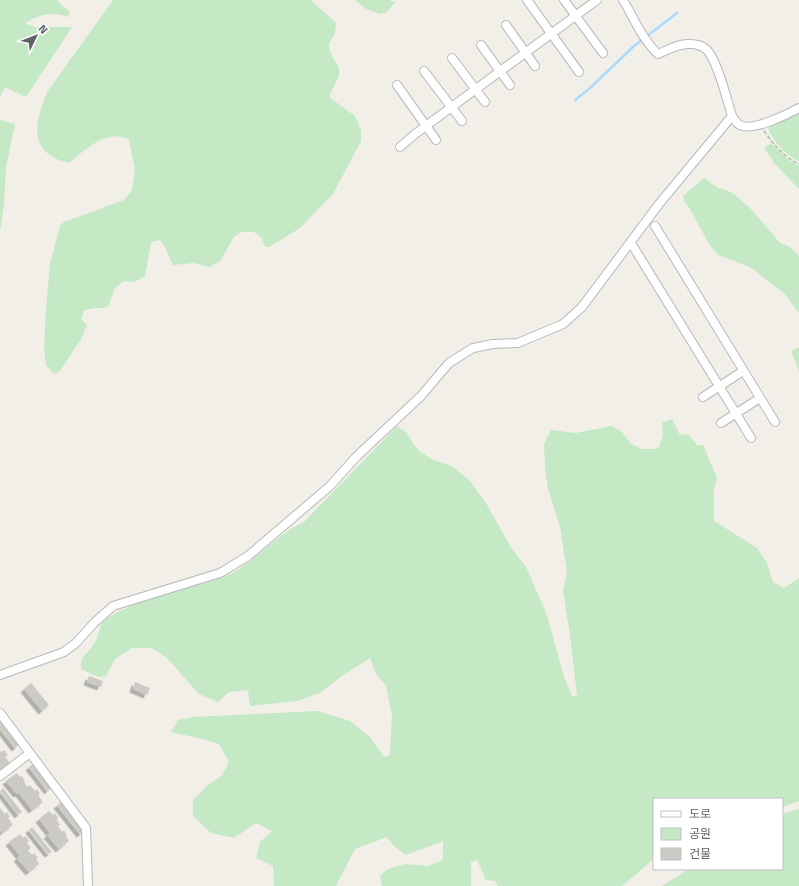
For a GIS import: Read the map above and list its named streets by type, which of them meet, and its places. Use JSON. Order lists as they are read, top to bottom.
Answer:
{
  "legend": ["도로", "공원", "건물"],
  "north": "top right"
}
